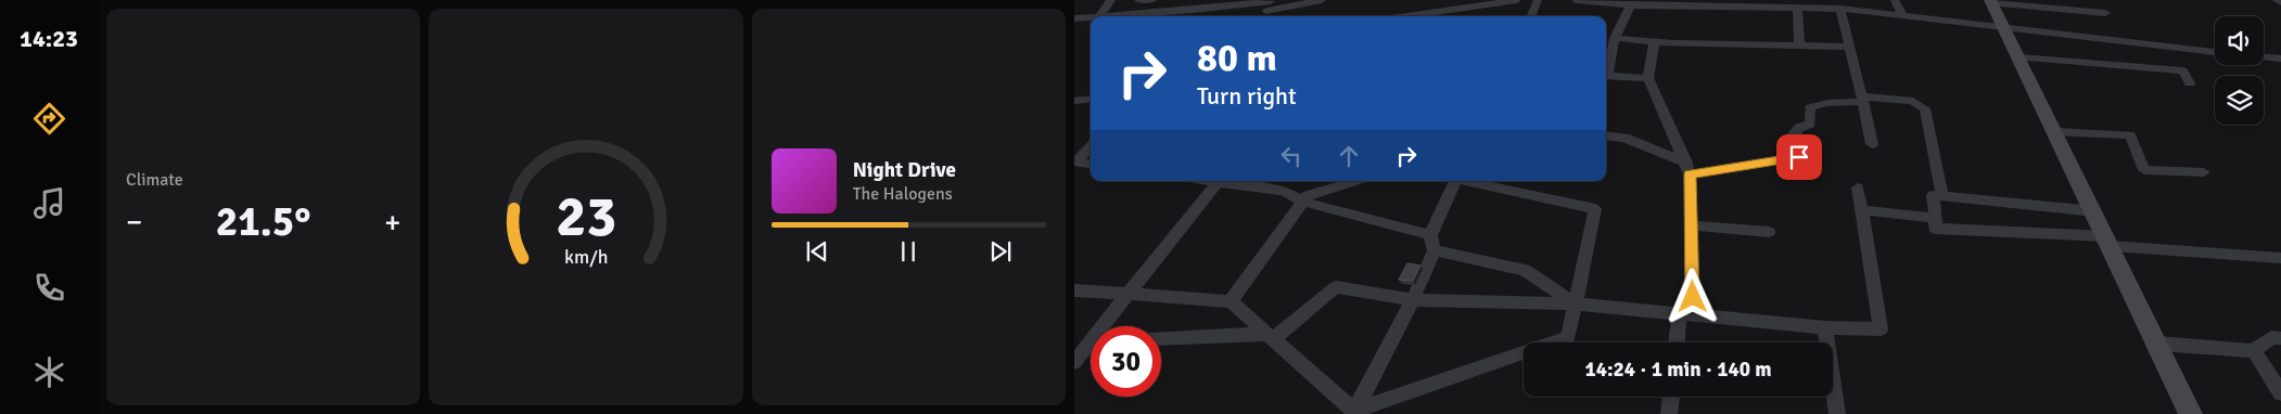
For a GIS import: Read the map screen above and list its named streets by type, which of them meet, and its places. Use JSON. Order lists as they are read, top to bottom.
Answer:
{
  "page": {
    "tabs": "14:23",
    "tile": "Climate",
    "turn": ["80 m", "Turn right"],
    "song": ["Night Drive", "The Halogens"],
    "heat": ["−", "21.5°", "+"],
    "limit": "30",
    "trip": "14:24 · 1 min · 140 m",
    "gauge": ["23", "km/h"]
  }
}
